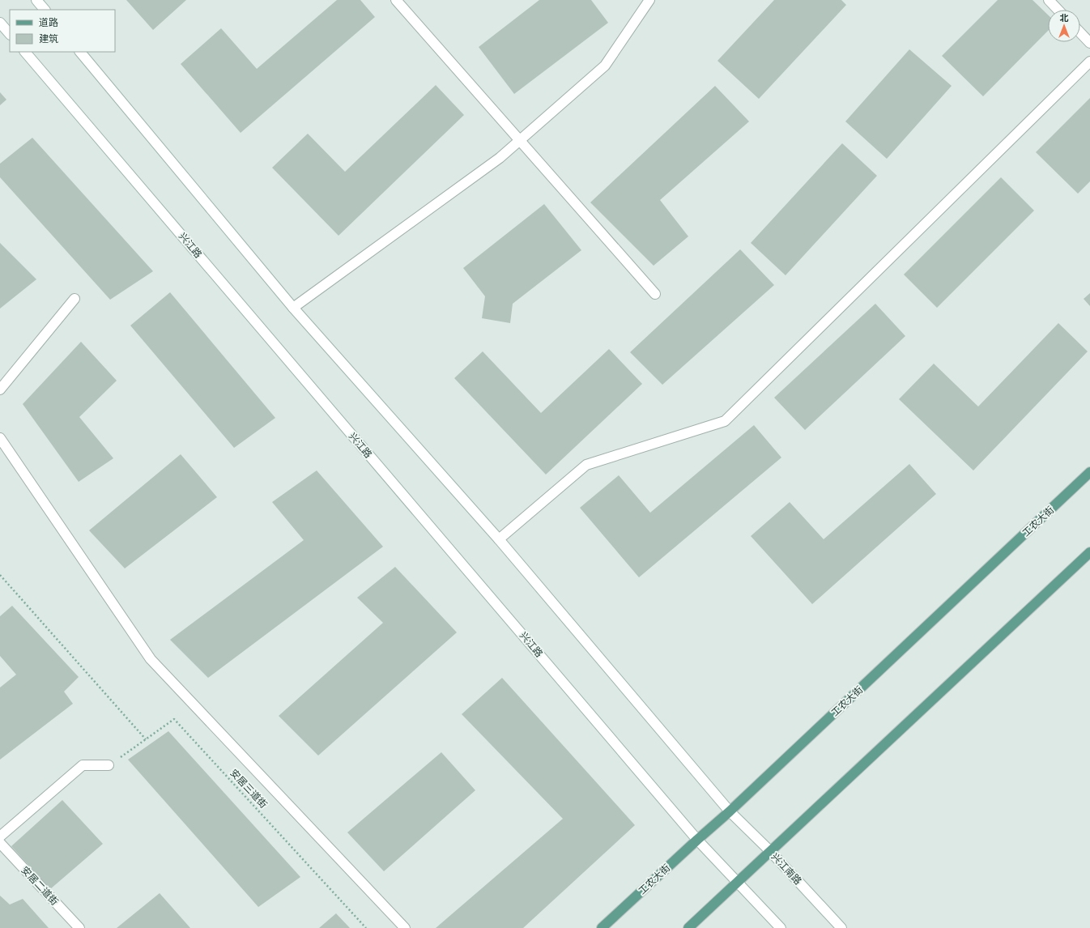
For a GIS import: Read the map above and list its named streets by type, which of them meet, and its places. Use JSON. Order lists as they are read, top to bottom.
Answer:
{
  "streets": {
    "main road": [
      "兴江路",
      "工农大街",
      "兴江南路",
      "安居二道街"
    ],
    "path": ["安居三道街"]
  },
  "crossings": [
    ["兴江路", "工农大街"],
    ["工农大街", "兴江南路"]
  ],
  "legend": ["道路", "建筑"],
  "north": "top"
}
